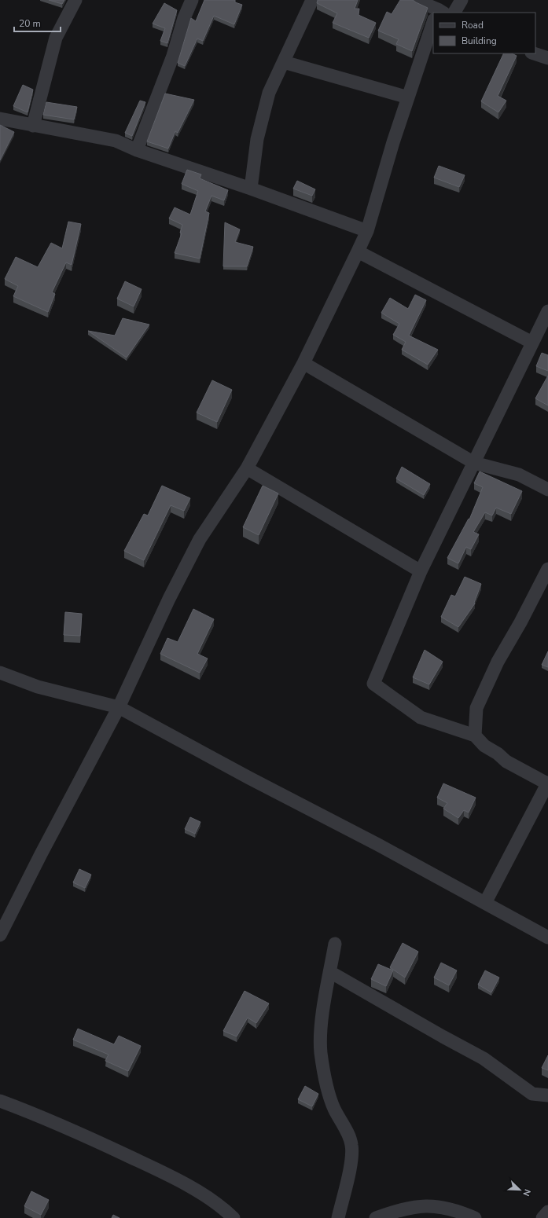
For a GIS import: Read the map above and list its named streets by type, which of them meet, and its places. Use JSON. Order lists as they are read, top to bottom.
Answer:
{
  "legend": ["Road", "Building"],
  "scale_bar": "20 m",
  "north": "bottom right"
}
